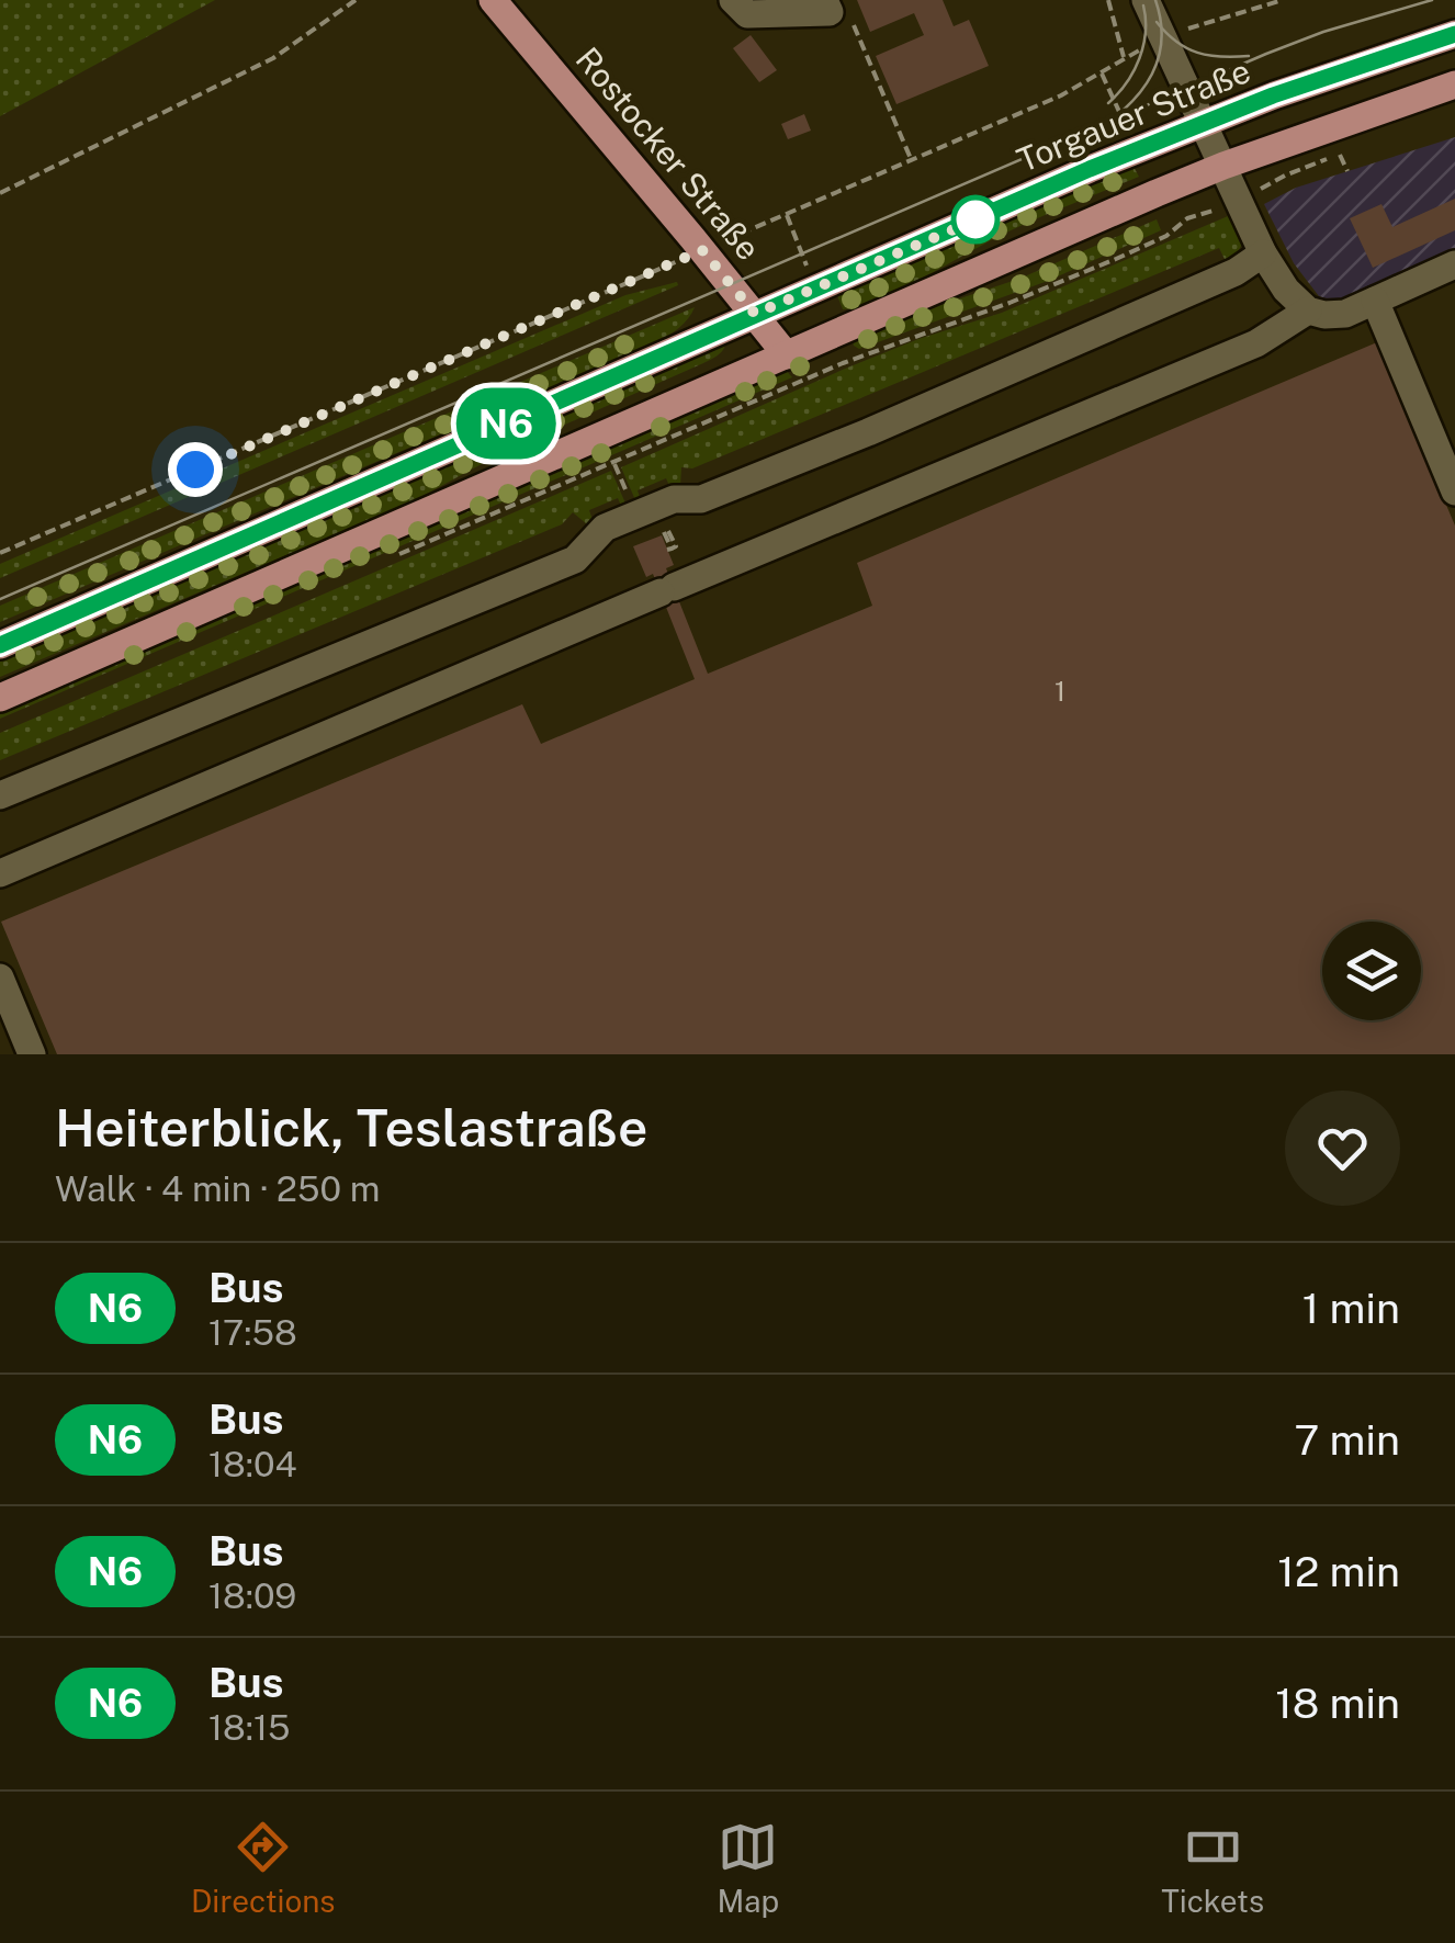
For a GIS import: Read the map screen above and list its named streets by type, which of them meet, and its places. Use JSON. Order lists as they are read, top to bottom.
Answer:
{
  "streets": {
    "main road": ["Torgauer Straße", "Rostocker Straße"]
  },
  "crossings": [
    ["Torgauer Straße", "Rostocker Straße"]
  ],
  "lines": ["bus line N6"],
  "house_numbers": ["1"],
  "page": {
    "on_map": "N6",
    "heading": ["Heiterblick, Teslastraße", "Walk · 4 min · 250 m"],
    "list": [
      {
        "mark": "N6",
        "name": "Bus",
        "note": "17:58",
        "value": "1 min"
      },
      {
        "mark": "N6",
        "name": "Bus",
        "note": "18:04",
        "value": "7 min"
      },
      {
        "mark": "N6",
        "name": "Bus",
        "note": "18:09",
        "value": "12 min"
      },
      {
        "mark": "N6",
        "name": "Bus",
        "note": "18:15",
        "value": "18 min"
      }
    ],
    "tabs": ["Directions", "Map", "Tickets"]
  }
}
